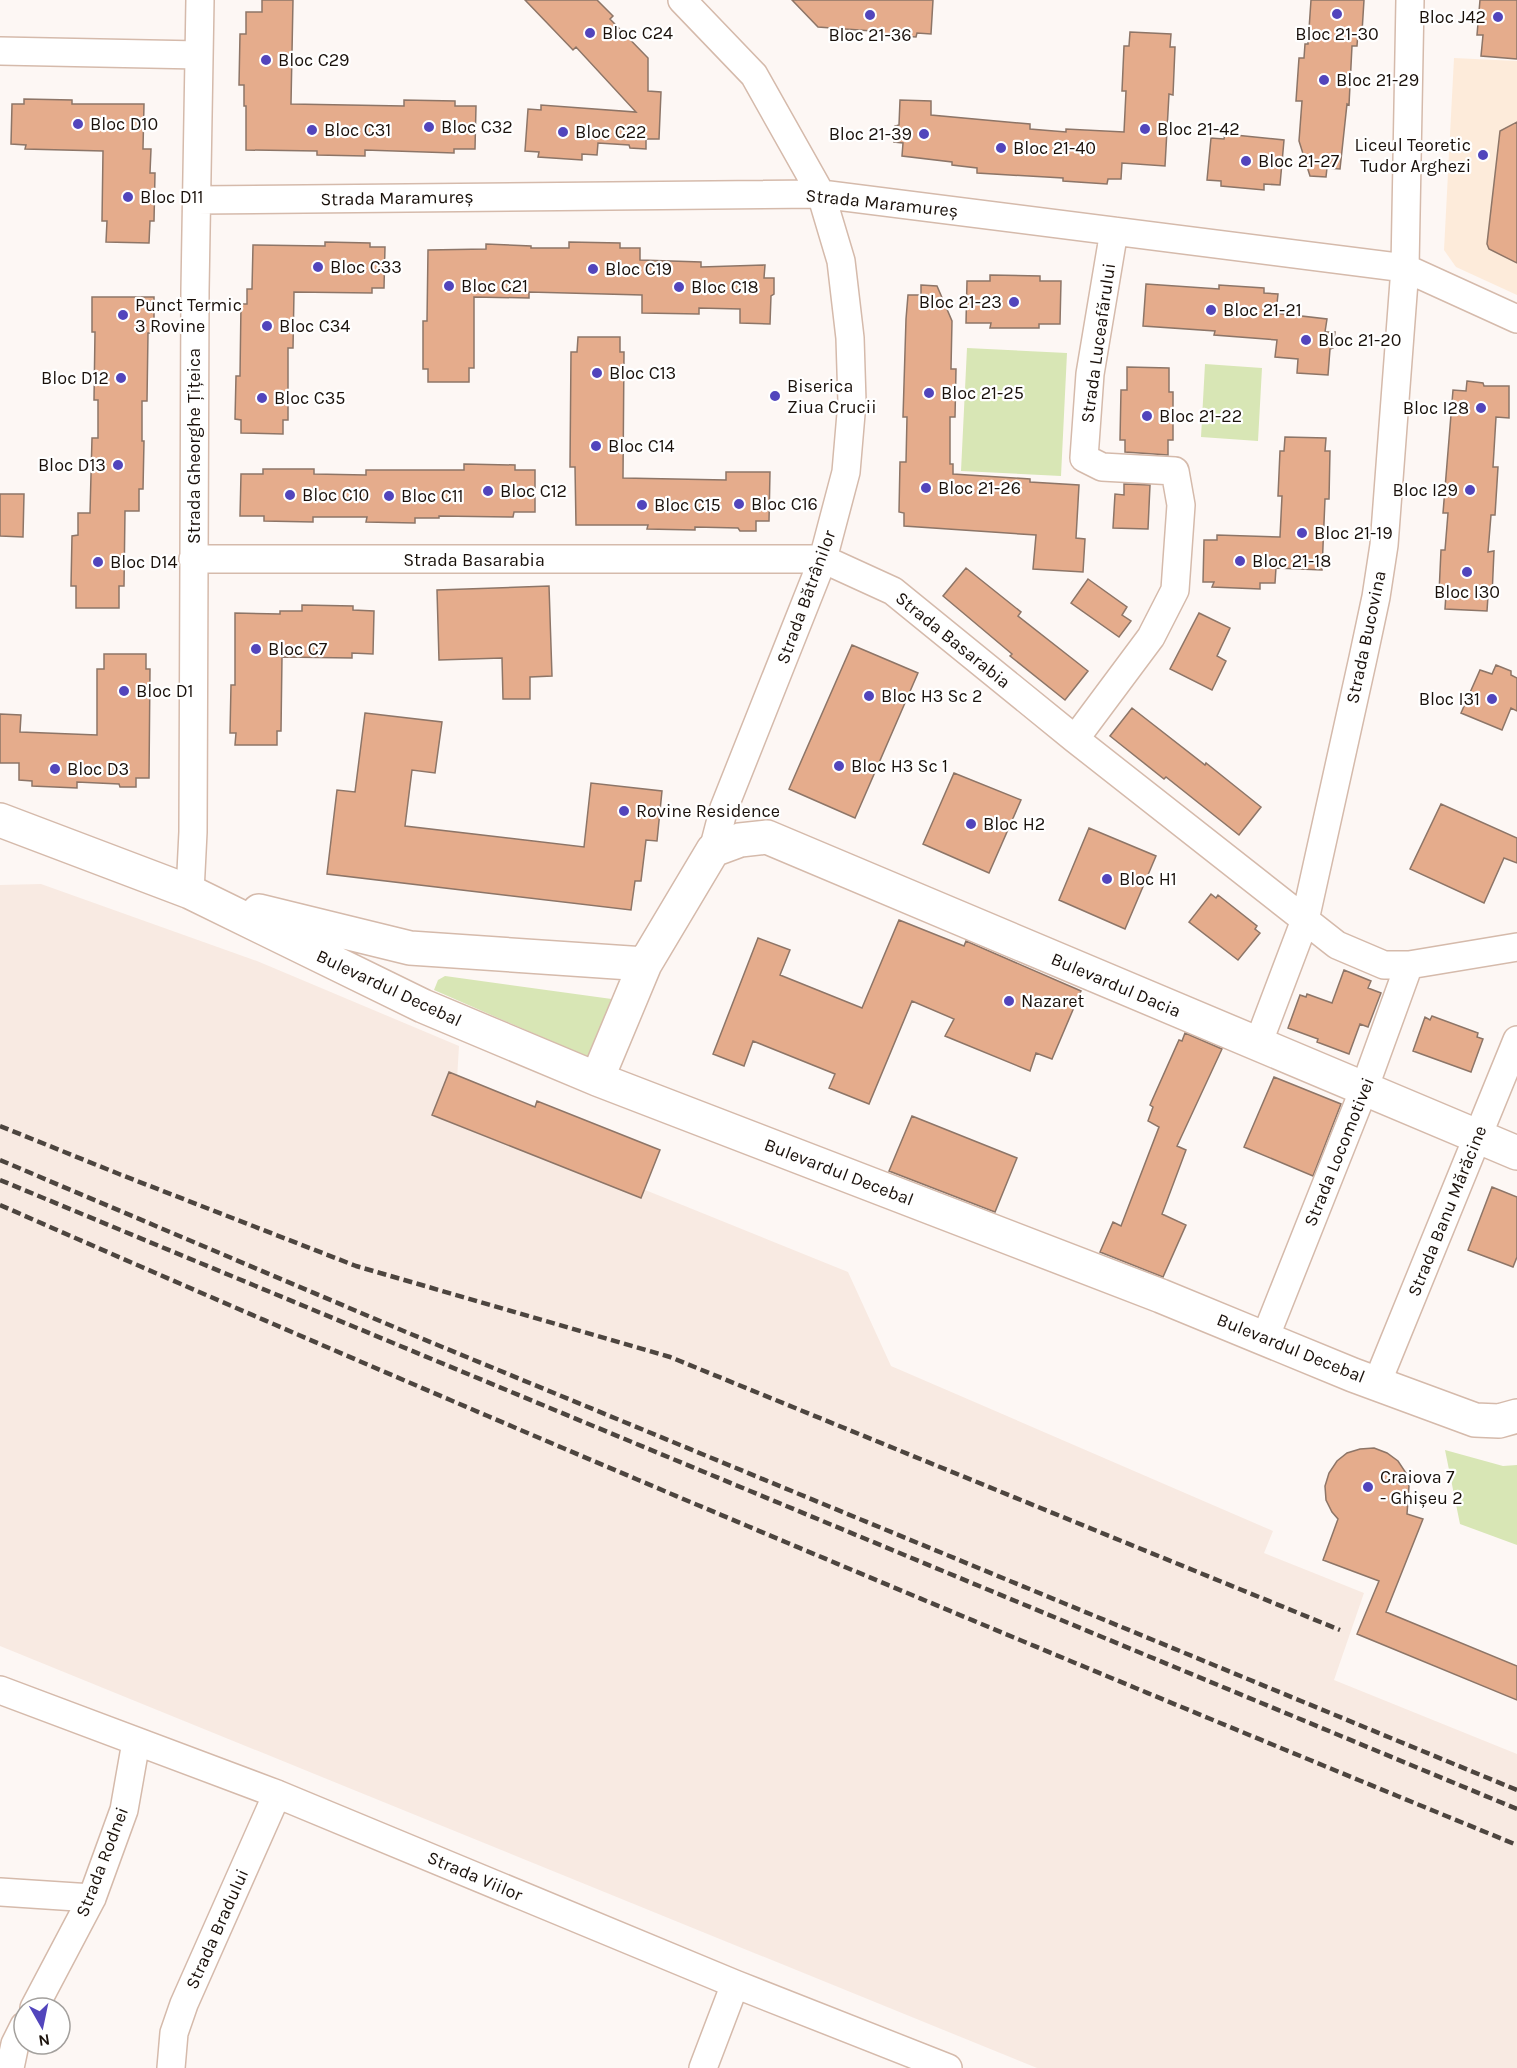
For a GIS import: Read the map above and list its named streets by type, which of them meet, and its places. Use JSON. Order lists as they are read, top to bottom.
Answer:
{
  "streets": {
    "main road": ["Strada Bătrânilor", "Bulevardul Dacia", "Bulevardul Decebal"],
    "street": [
      "Strada Maramureș",
      "Strada Luceafărului",
      "Strada Gheorghe Țițeica",
      "Strada Basarabia",
      "Strada Bucovina",
      "Strada Locomotivei",
      "Strada Banu Mărăcine",
      "Strada Rodnei",
      "Strada Viilor",
      "Strada Bradului"
    ]
  },
  "crossings": [
    ["Strada Maramureș", "Strada Luceafărului"],
    ["Strada Maramureș", "Strada Gheorghe Țițeica"],
    ["Strada Maramureș", "Strada Bătrânilor"],
    ["Strada Maramureș", "Strada Bucovina"],
    ["Strada Luceafărului", "Strada Basarabia"],
    ["Strada Gheorghe Țițeica", "Strada Basarabia"],
    ["Strada Gheorghe Țițeica", "Bulevardul Decebal"],
    ["Strada Basarabia", "Strada Bătrânilor"],
    ["Strada Basarabia", "Strada Bucovina"],
    ["Strada Basarabia", "Strada Locomotivei"],
    ["Strada Bătrânilor", "Bulevardul Dacia"],
    ["Strada Bătrânilor", "Bulevardul Decebal"],
    ["Strada Bucovina", "Bulevardul Dacia"],
    ["Bulevardul Dacia", "Strada Locomotivei"],
    ["Bulevardul Dacia", "Strada Banu Mărăcine"],
    ["Bulevardul Decebal", "Strada Locomotivei"],
    ["Bulevardul Decebal", "Strada Banu Mărăcine"],
    ["Strada Rodnei", "Strada Viilor"],
    ["Strada Viilor", "Strada Bradului"]
  ],
  "places": [
    "Bloc 21-30",
    "Bloc 21-36",
    "Bloc J42",
    "Bloc C24",
    "Bloc C29",
    "Bloc 21-29",
    "Bloc D10",
    "Bloc C32",
    "Bloc 21-42",
    "Bloc C31",
    "Bloc C22",
    "Bloc 21-39",
    "Bloc 21-40",
    "Liceul Teoretic Tudor Arghezi",
    "Bloc 21-27",
    "Bloc D11",
    "Bloc C33",
    "Bloc C19",
    "Bloc C21",
    "Bloc C18",
    "Bloc 21-23",
    "Bloc 21-21",
    "Punct Termic 3 Rovine",
    "Bloc C34",
    "Bloc 21-20",
    "Bloc C13",
    "Bloc D12",
    "Bloc 21-25",
    "Biserica Ziua Crucii",
    "Bloc C35",
    "Bloc I28",
    "Bloc 21-22",
    "Bloc C14",
    "Bloc D13",
    "Bloc 21-26",
    "Bloc I29",
    "Bloc C12",
    "Bloc C10",
    "Bloc C11",
    "Bloc C16",
    "Bloc C15",
    "Bloc 21-19",
    "Bloc 21-18",
    "Bloc D14",
    "Bloc I30",
    "Bloc C7",
    "Bloc D1",
    "Bloc H3 Sc 2",
    "Bloc I31",
    "Bloc H3 Sc 1",
    "Bloc D3",
    "Rovine Residence",
    "Bloc H2",
    "Bloc H1",
    "Nazaret",
    "Craiova 7 - Ghișeu 2"
  ],
  "north": "bottom"
}
